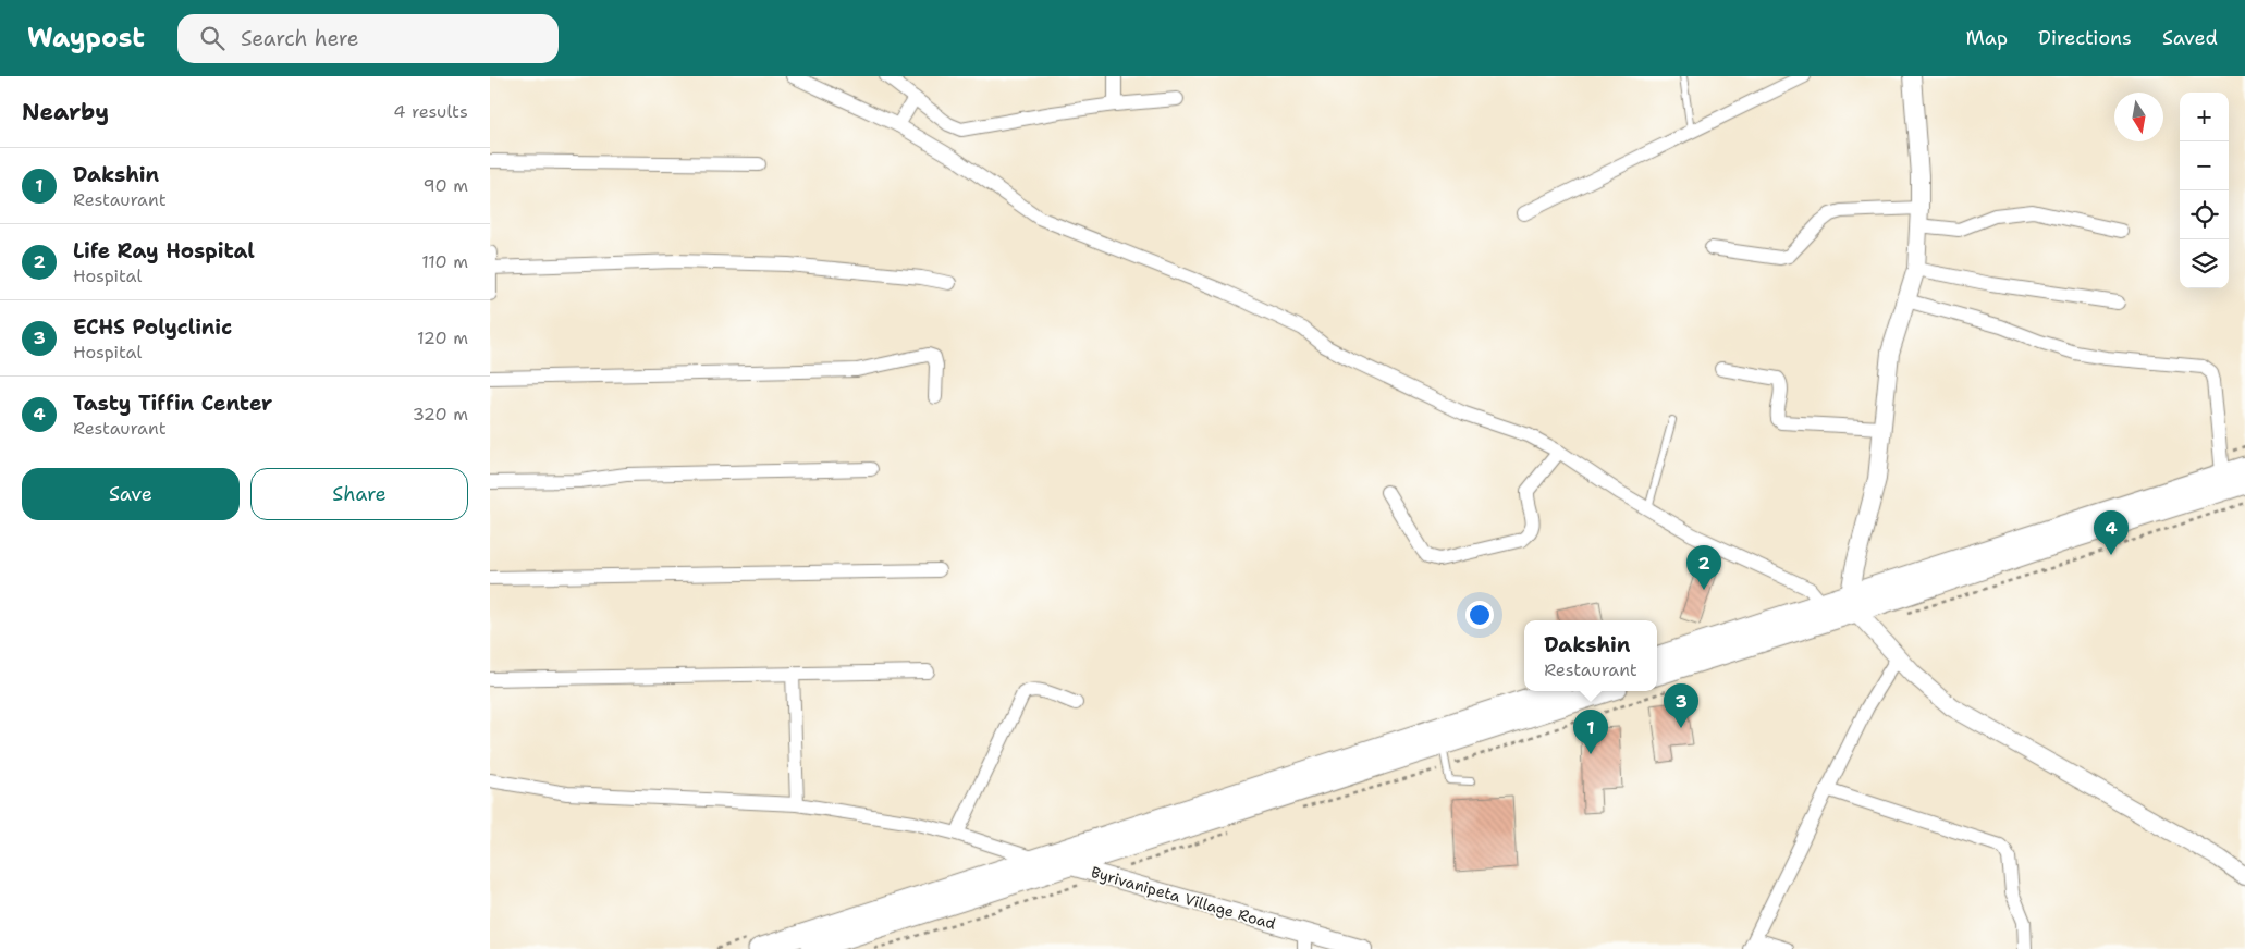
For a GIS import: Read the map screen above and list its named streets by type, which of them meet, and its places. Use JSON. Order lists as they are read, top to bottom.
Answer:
{
  "streets": {
    "street": ["Byrivanipeta Village Road"]
  },
  "north": "bottom",
  "page": {
    "header": "Waypost",
    "search": "Search here",
    "nav": ["Map", "Directions", "Saved"],
    "heading": ["Nearby", "4 results"],
    "map_buttons": ["+", "−"],
    "list": [
      {
        "mark": "1",
        "name": "Dakshin",
        "note": "Restaurant",
        "value": "90 m"
      },
      {
        "mark": "2",
        "name": "Life Ray Hospital",
        "note": "Hospital",
        "value": "110 m"
      },
      {
        "mark": "3",
        "name": "ECHS Polyclinic",
        "note": "Hospital",
        "value": "120 m"
      },
      {
        "mark": "4",
        "name": "Tasty Tiffin Center",
        "note": "Restaurant",
        "value": "320 m"
      }
    ],
    "buttons": ["Save", "Share"],
    "pins": [
      "4",
      "2",
      "3",
      "1"
    ],
    "popup": ["Dakshin", "Restaurant"]
  }
}
